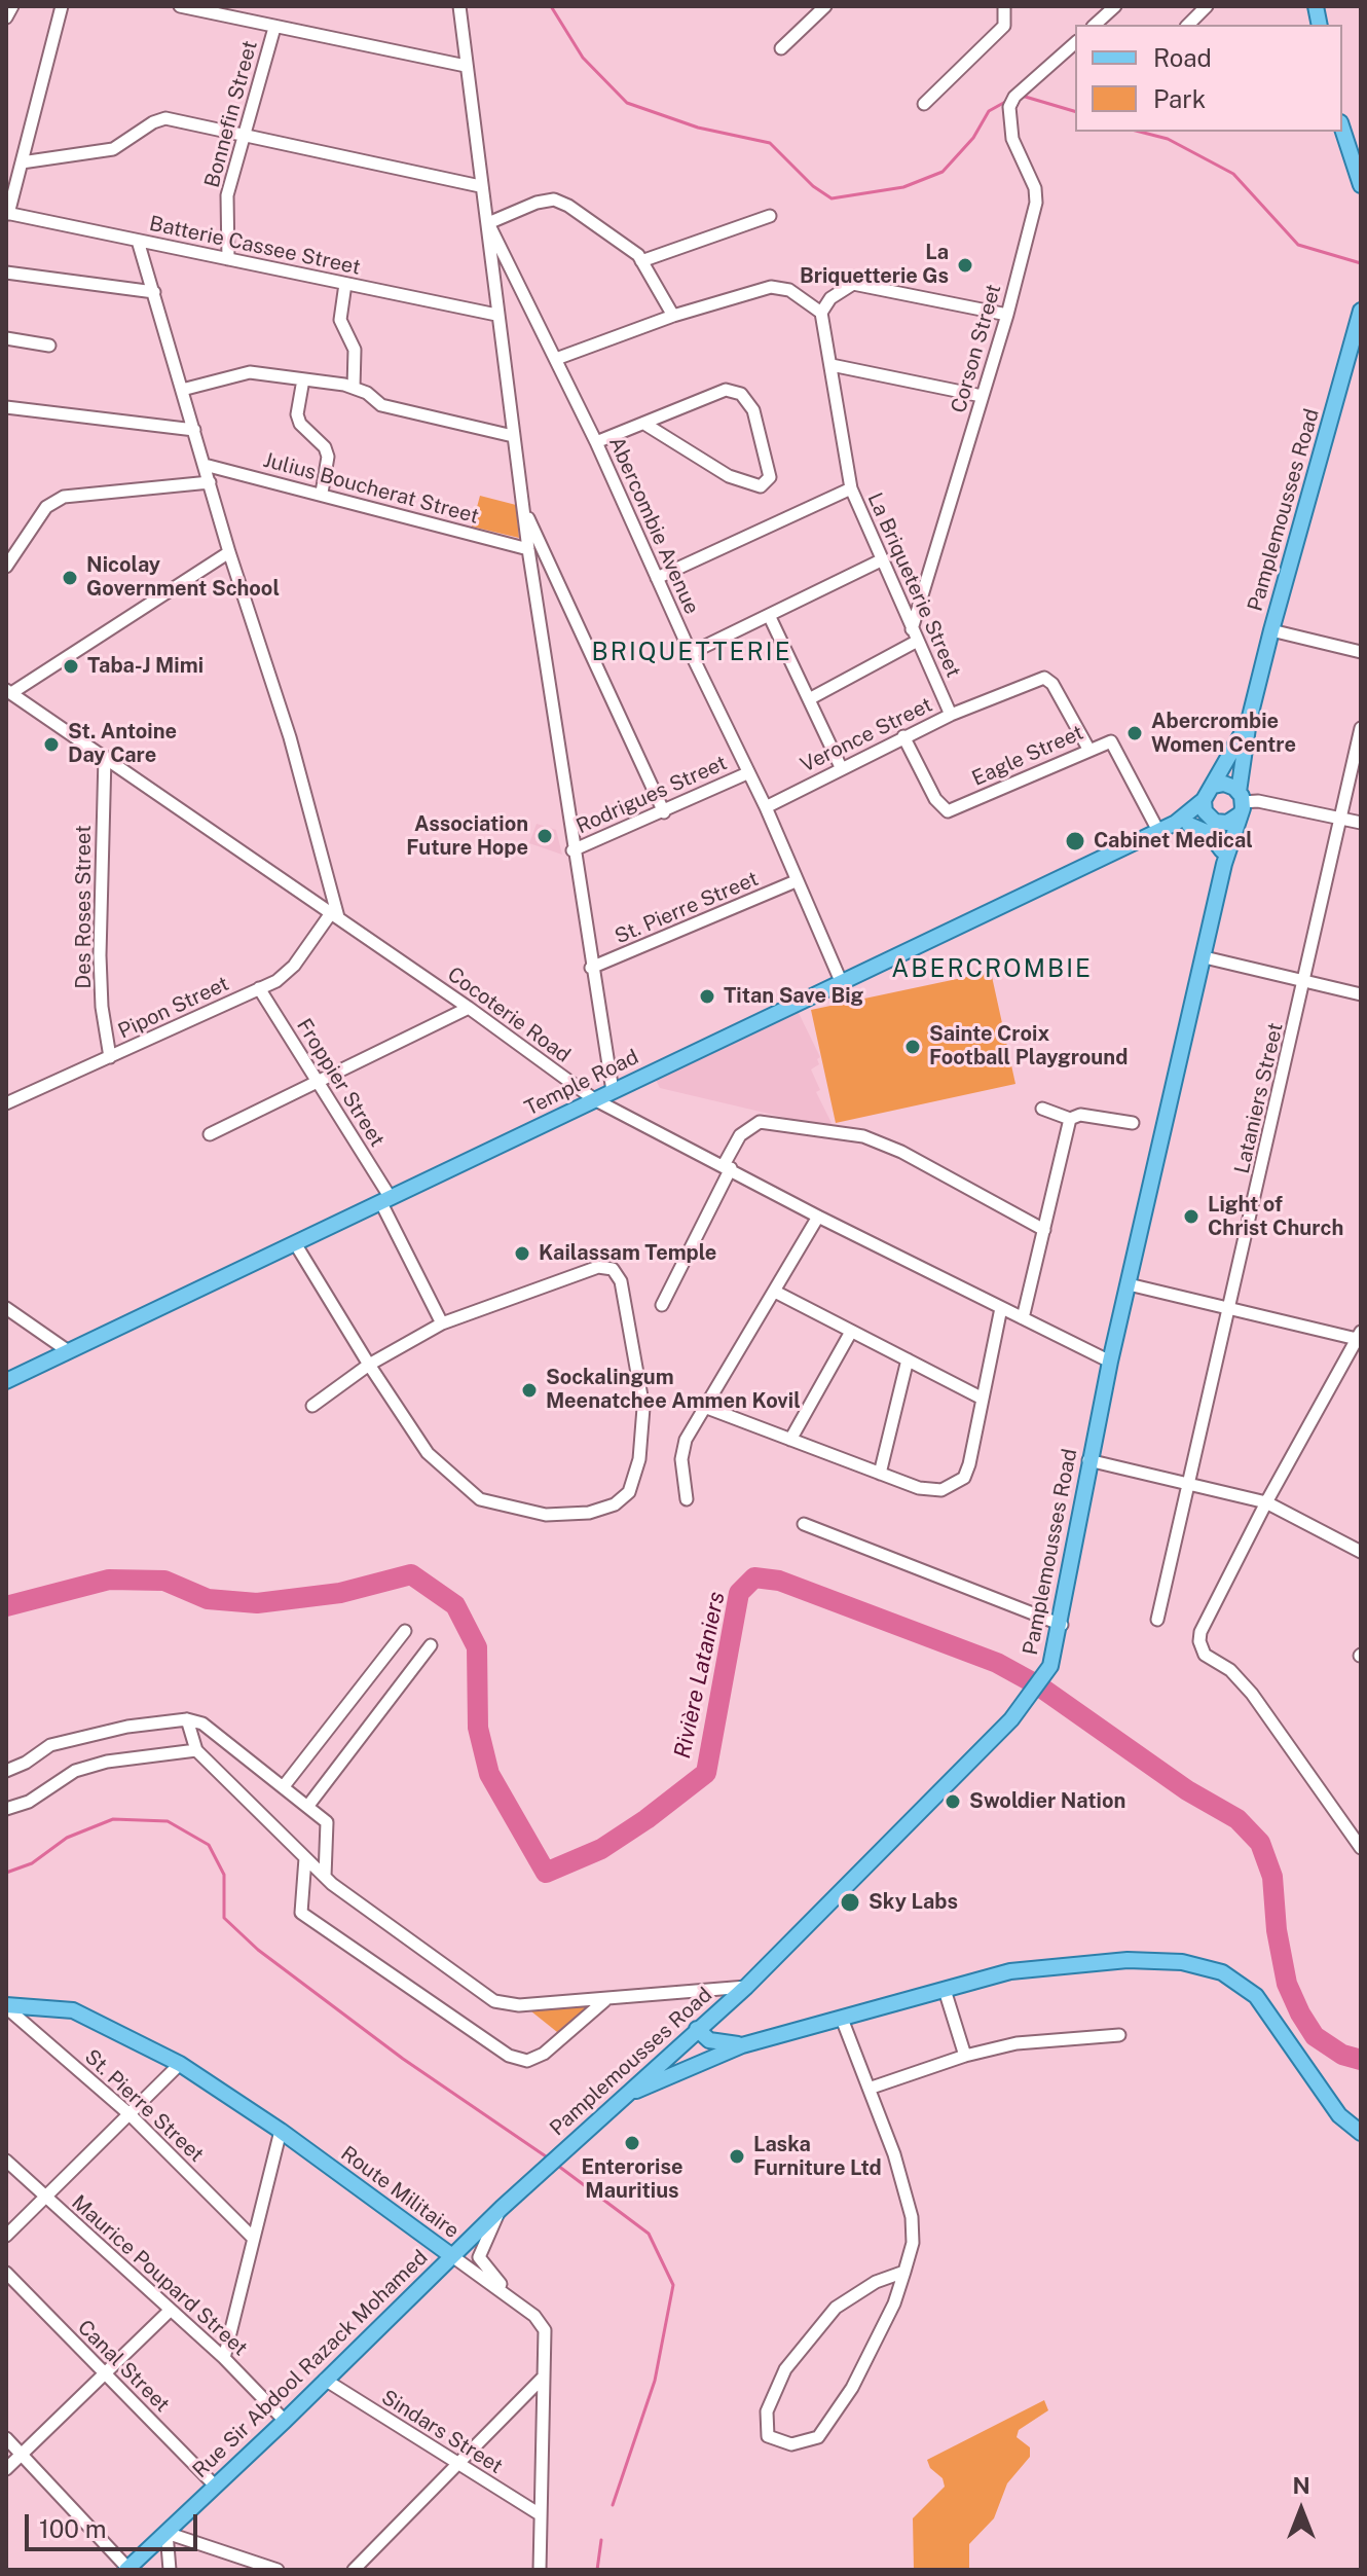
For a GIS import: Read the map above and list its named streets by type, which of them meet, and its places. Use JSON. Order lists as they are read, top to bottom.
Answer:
{
  "streets": {
    "main road": [
      "Pamplemousses Road",
      "Temple Road",
      "Route Militaire",
      "Rue Sir Abdool Razack Mohamed"
    ],
    "street": [
      "Bonnefin Street",
      "Batterie Cassee Street",
      "Corson Street",
      "Julius Boucherat Street",
      "Abercombie Avenue",
      "La Briqueterie Street",
      "Veronce Street",
      "Eagle Street",
      "Rodrigues Street",
      "Des Roses Street",
      "St. Pierre Street",
      "Pipon Street",
      "Cocoterie Road",
      "Froppier Street",
      "Lataniers Street",
      "Maurice Poupard Street",
      "Canal Street",
      "Sindars Street"
    ]
  },
  "crossings": [
    ["Bonnefin Street", "Batterie Cassee Street"],
    ["Corson Street", "La Briqueterie Street"],
    ["Pamplemousses Road", "Cocoterie Road"],
    ["Pamplemousses Road", "Temple Road"],
    ["Pamplemousses Road", "Route Militaire"],
    ["Pamplemousses Road", "Rue Sir Abdool Razack Mohamed"],
    ["Abercombie Avenue", "Veronce Street"],
    ["Abercombie Avenue", "Rodrigues Street"],
    ["Abercombie Avenue", "St. Pierre Street"],
    ["Abercombie Avenue", "Temple Road"],
    ["La Briqueterie Street", "Veronce Street"],
    ["Veronce Street", "Eagle Street"],
    ["Eagle Street", "Temple Road"],
    ["Des Roses Street", "Pipon Street"],
    ["Des Roses Street", "Cocoterie Road"],
    ["St. Pierre Street", "Route Militaire"],
    ["Pipon Street", "Cocoterie Road"],
    ["Pipon Street", "Froppier Street"],
    ["Cocoterie Road", "Temple Road"],
    ["Froppier Street", "Temple Road"],
    ["Route Militaire", "Rue Sir Abdool Razack Mohamed"],
    ["Route Militaire", "Sindars Street"],
    ["Maurice Poupard Street", "Rue Sir Abdool Razack Mohamed"],
    ["Rue Sir Abdool Razack Mohamed", "Canal Street"],
    ["Rue Sir Abdool Razack Mohamed", "Sindars Street"]
  ],
  "districts": ["BRIQUETTERIE", "ABERCROMBIE"],
  "water": ["Rivière Lataniers"],
  "places": [
    "La Briquetterie Gs",
    "Nicolay Government School",
    "Taba-J Mimi",
    "Abercrombie Women Centre",
    "St. Antoine Day Care",
    "Association Future Hope",
    "Cabinet Medical",
    "Titan Save Big",
    "Sainte Croix Football Playground",
    "Light of Christ Church",
    "Kailassam Temple",
    "Sockalingum Meenatchee Ammen Kovil",
    "Swoldier Nation",
    "Sky Labs",
    "Enterorise Mauritius",
    "Laska Furniture Ltd"
  ],
  "legend": ["Road", "Park"],
  "scale_bar": "100 m",
  "north": "top"
}
